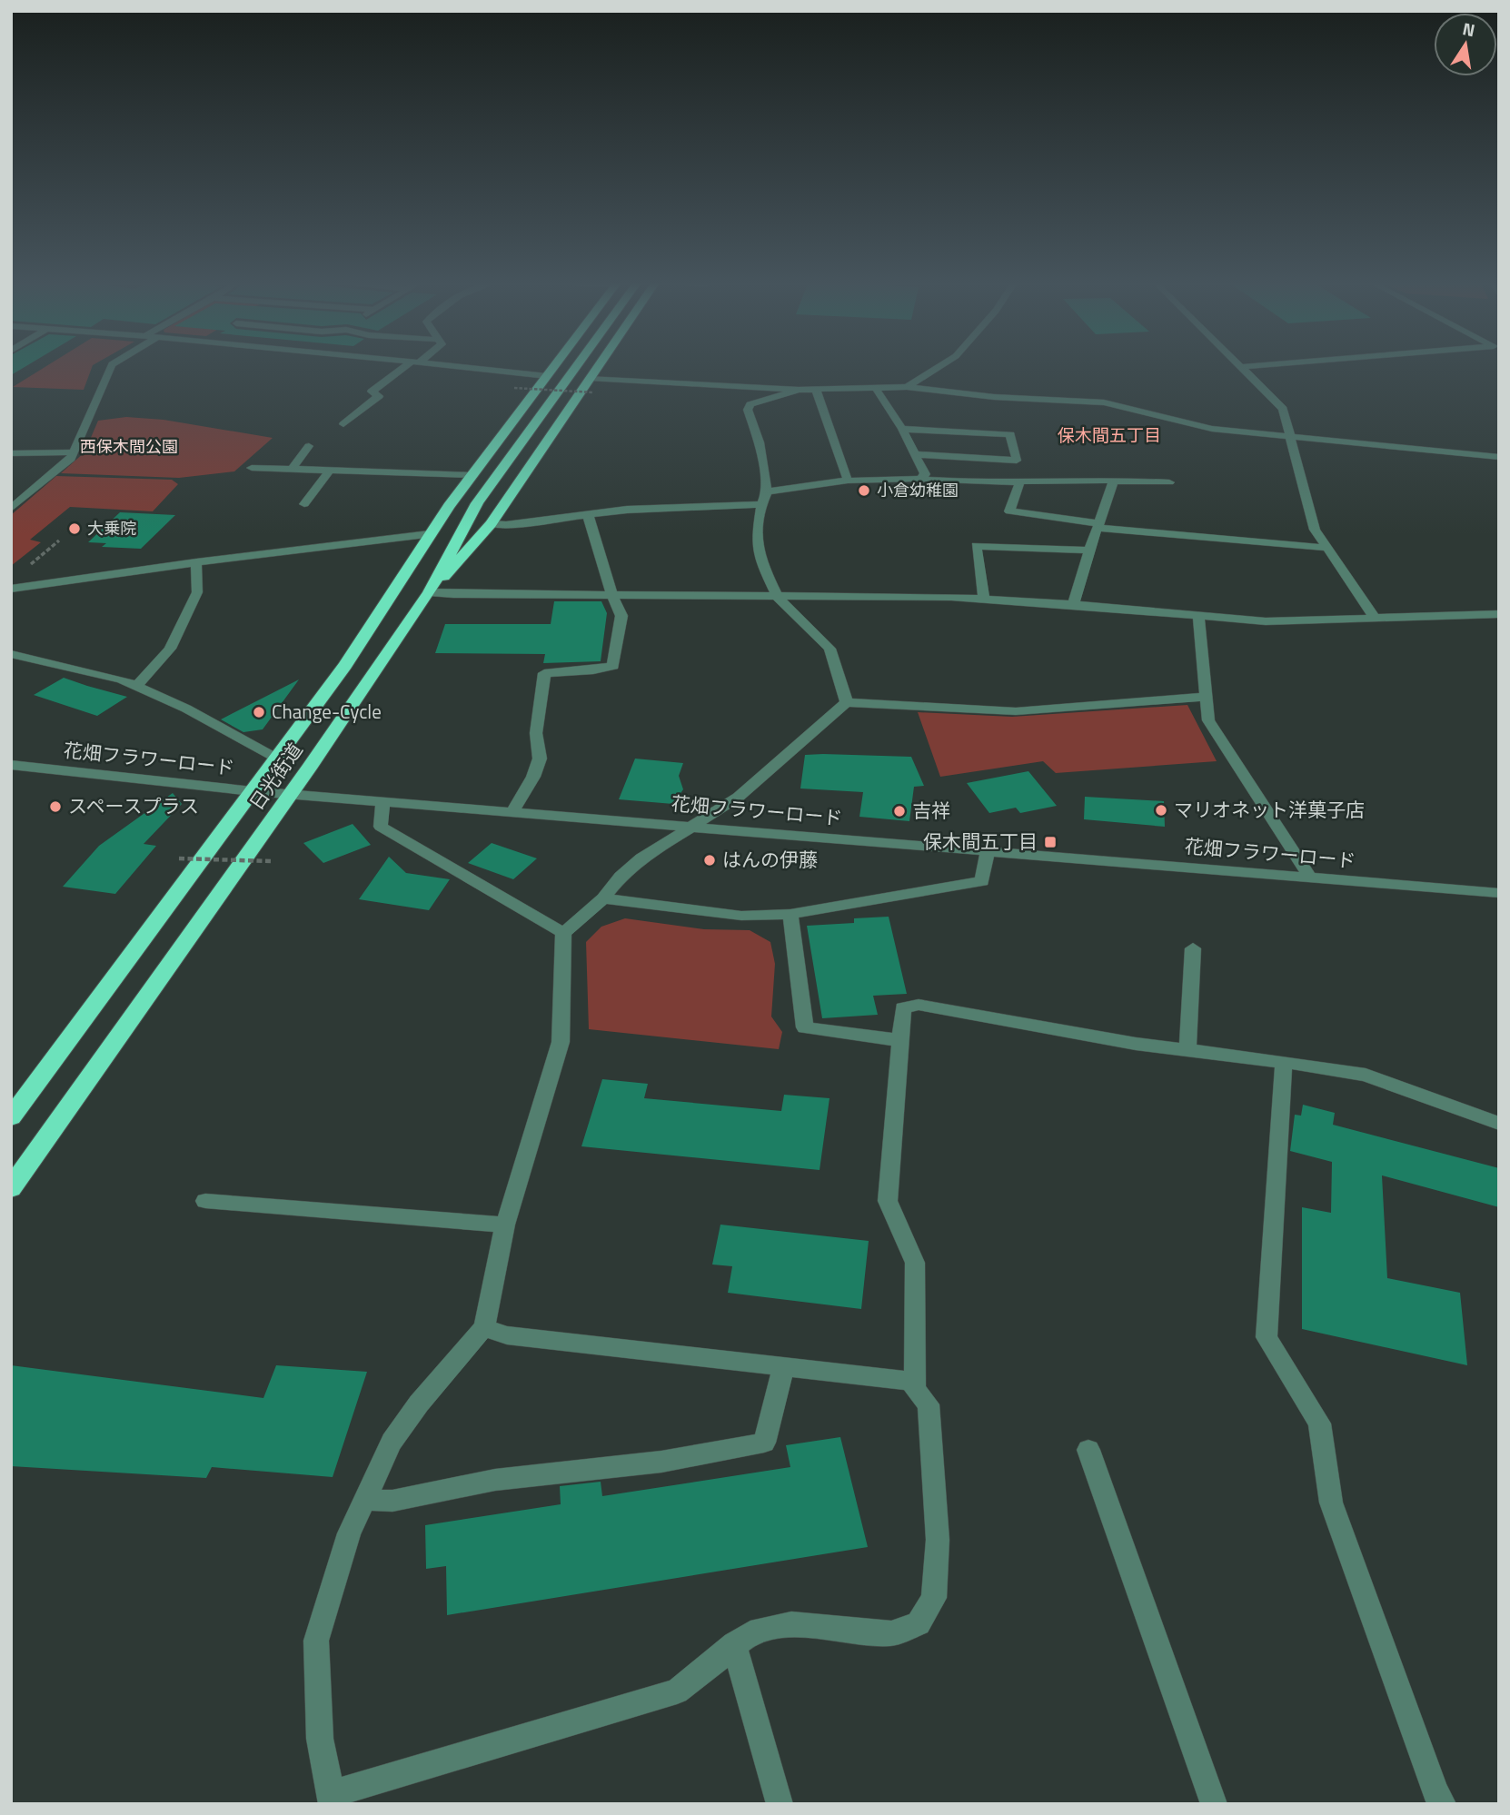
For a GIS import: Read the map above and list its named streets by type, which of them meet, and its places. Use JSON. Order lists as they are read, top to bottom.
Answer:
{
  "streets": {
    "highway": ["日光街道"],
    "street": ["花畑フラワーロード"]
  },
  "crossings": [
    ["花畑フラワーロード", "日光街道"]
  ],
  "districts": ["保木間五丁目"],
  "parks": ["西保木間公園"],
  "places": {
    "other": [
      "小倉幼稚園",
      "大乗院",
      "Change-Cycle",
      "スペースプラス",
      "マリオネット洋菓子店",
      "吉祥",
      "はんの伊藤"
    ],
    "transit": ["保木間五丁目"]
  },
  "north": "top"
}
